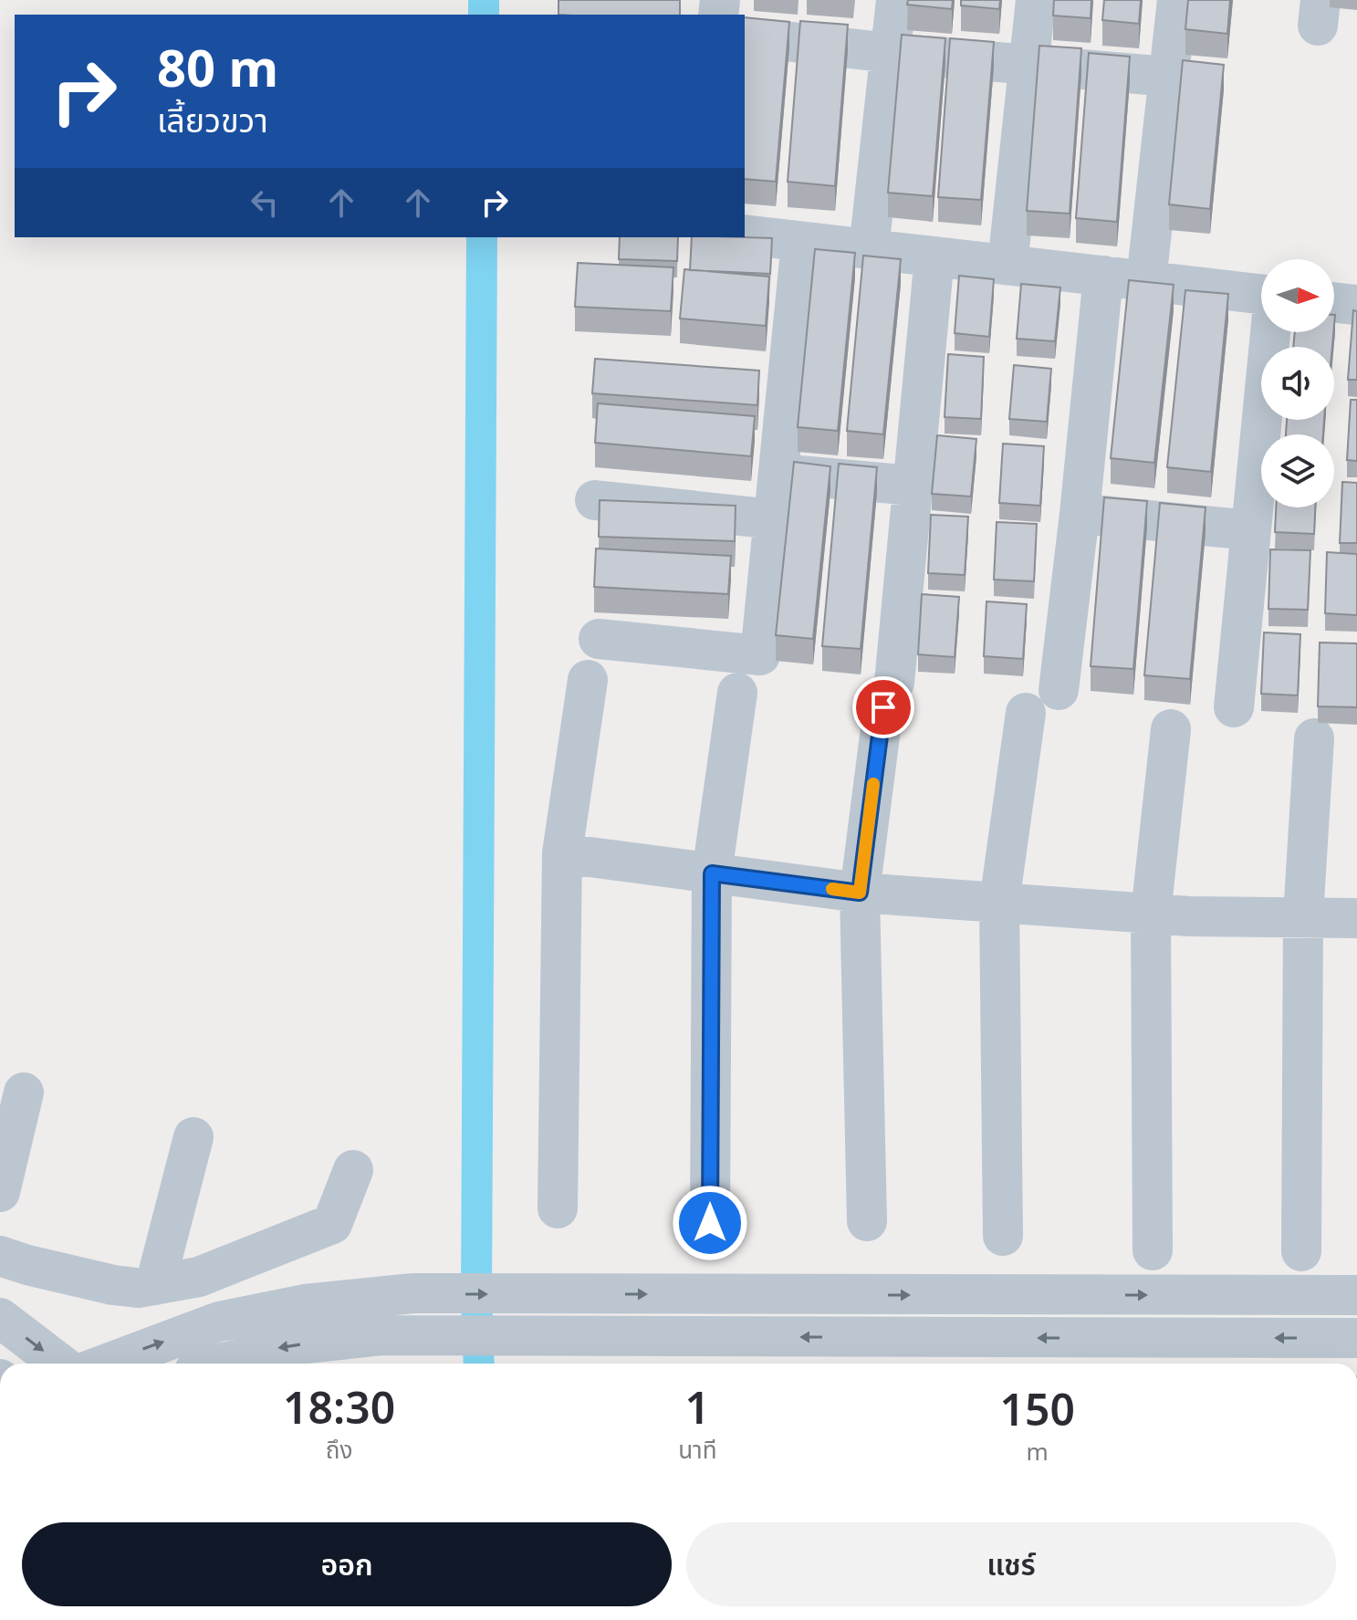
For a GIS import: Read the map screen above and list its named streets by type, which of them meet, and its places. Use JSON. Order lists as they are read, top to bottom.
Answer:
{
  "north": "right",
  "page": {
    "turn": ["80 m", "เลี้ยวขวา"],
    "eta": [
      "18:30",
      "ถึง",
      "1",
      "นาที",
      "150",
      "m"
    ],
    "buttons": ["ออก", "แชร์"]
  }
}
